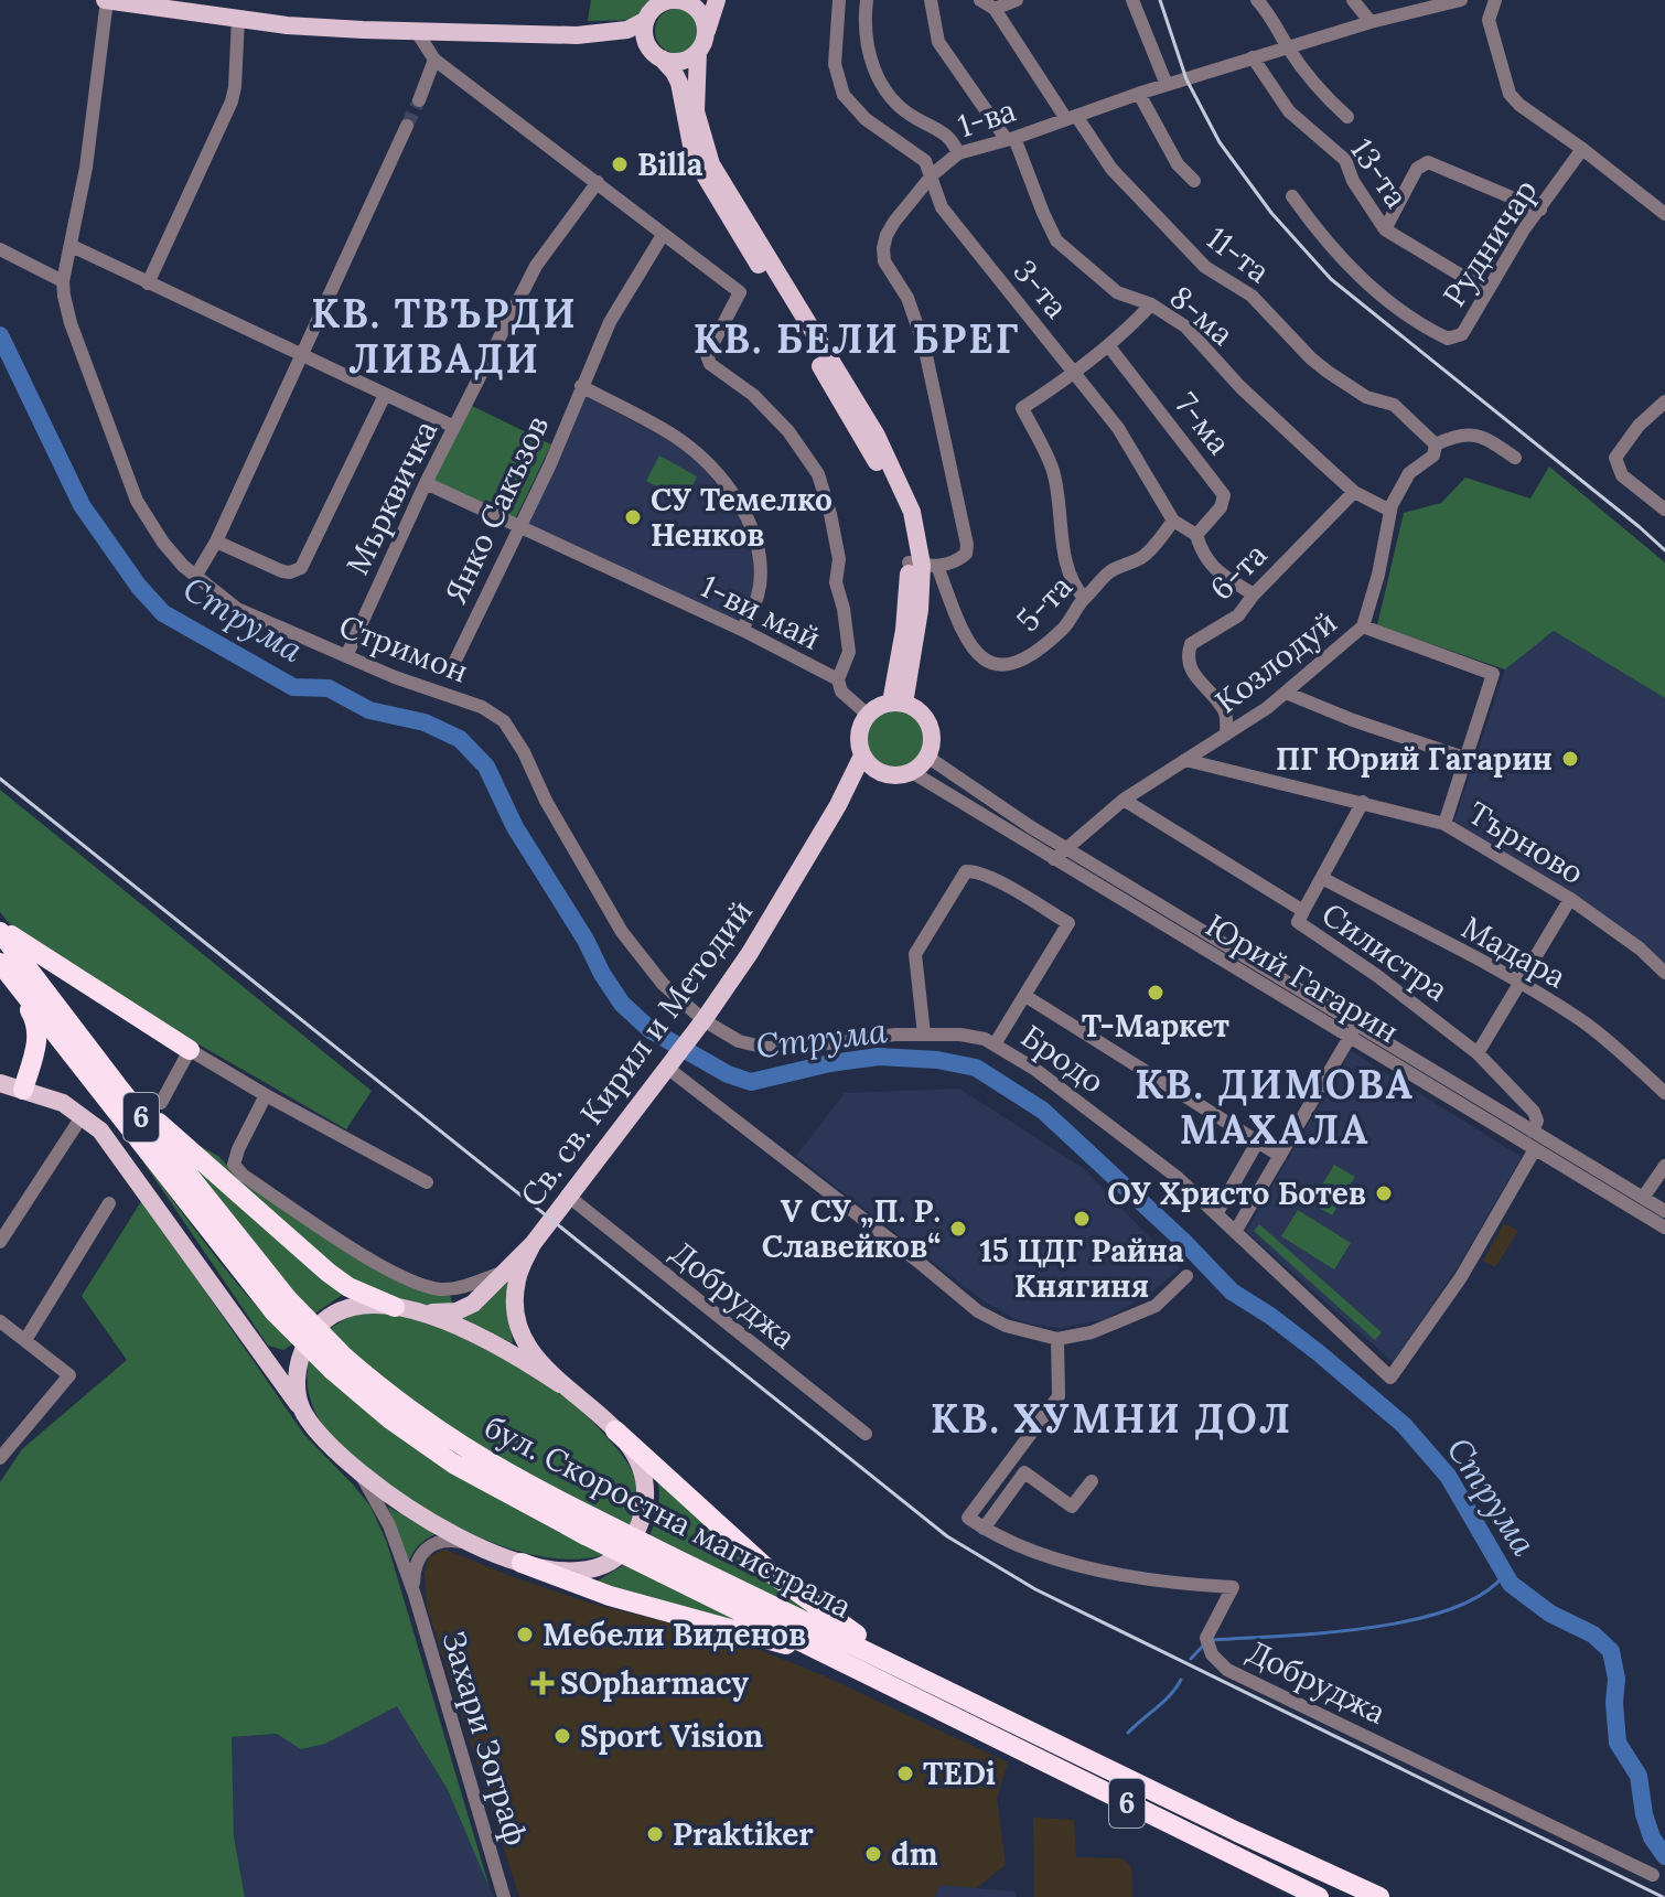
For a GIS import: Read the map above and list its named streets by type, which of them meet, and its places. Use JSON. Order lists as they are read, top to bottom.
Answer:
{
  "streets": {
    "highway": ["6", "бул. Скоростна магистрала"],
    "main road": ["Св. св. Кирил и Методий"],
    "street": [
      "1-ва",
      "13-та",
      "Рудничар",
      "11-та",
      "3-та",
      "8-ма",
      "7-ма",
      "Мърквичка",
      "Янко Сакъзов",
      "6-та",
      "5-та",
      "1-ви май",
      "Стримон",
      "Козлодуй",
      "Търново",
      "Силистра",
      "Мадара",
      "Юрий Гагарин",
      "Бродо",
      "Добруджа",
      "Захари Зограф"
    ]
  },
  "crossings": [
    ["1-ва", "13-та"],
    ["1-ва", "11-та"],
    ["1-ва", "3-та"],
    ["1-ва", "8-ма"],
    ["1-ва", "5-та"],
    ["13-та", "Рудничар"],
    ["11-та", "Козлодуй"],
    ["3-та", "7-ма"],
    ["3-та", "6-та"],
    ["3-та", "5-та"],
    ["8-ма", "6-та"],
    ["8-ма", "Козлодуй"],
    ["Мърквичка", "1-ви май"],
    ["Мърквичка", "Стримон"],
    ["Янко Сакъзов", "1-ви май"],
    ["6-та", "Козлодуй"],
    ["1-ви май", "Юрий Гагарин"],
    ["1-ви май", "Св. св. Кирил и Методий"],
    ["Стримон", "Св. св. Кирил и Методий"],
    ["Стримон", "Бродо"],
    ["Козлодуй", "Търново"],
    ["Козлодуй", "Силистра"],
    ["Козлодуй", "Юрий Гагарин"],
    ["Юрий Гагарин", "Св. св. Кирил и Методий"],
    ["Юрий Гагарин", "Бродо"],
    ["Св. св. Кирил и Методий", "Бродо"],
    ["Св. св. Кирил и Методий", "Добруджа"]
  ],
  "districts": [
    "КВ. ТВЪРДИ ЛИВАДИ",
    "КВ. БЕЛИ БРЕГ",
    "КВ. ДИМОВА МАХАЛА",
    "КВ. ХУМНИ ДОЛ"
  ],
  "water": ["Струма"],
  "places": {
    "other": [
      "Billa",
      "СУ Темелко Ненков",
      "ПГ Юрий Гагарин",
      "Т-Маркет",
      "ОУ Христо Ботев",
      "15 ЦДГ Райна Княгиня",
      "V СУ „П. Р. Славейков“",
      "Мебели Виденов",
      "Sport Vision",
      "TEDi",
      "Praktiker",
      "dm"
    ],
    "health": ["SOpharmacy"]
  }
}
